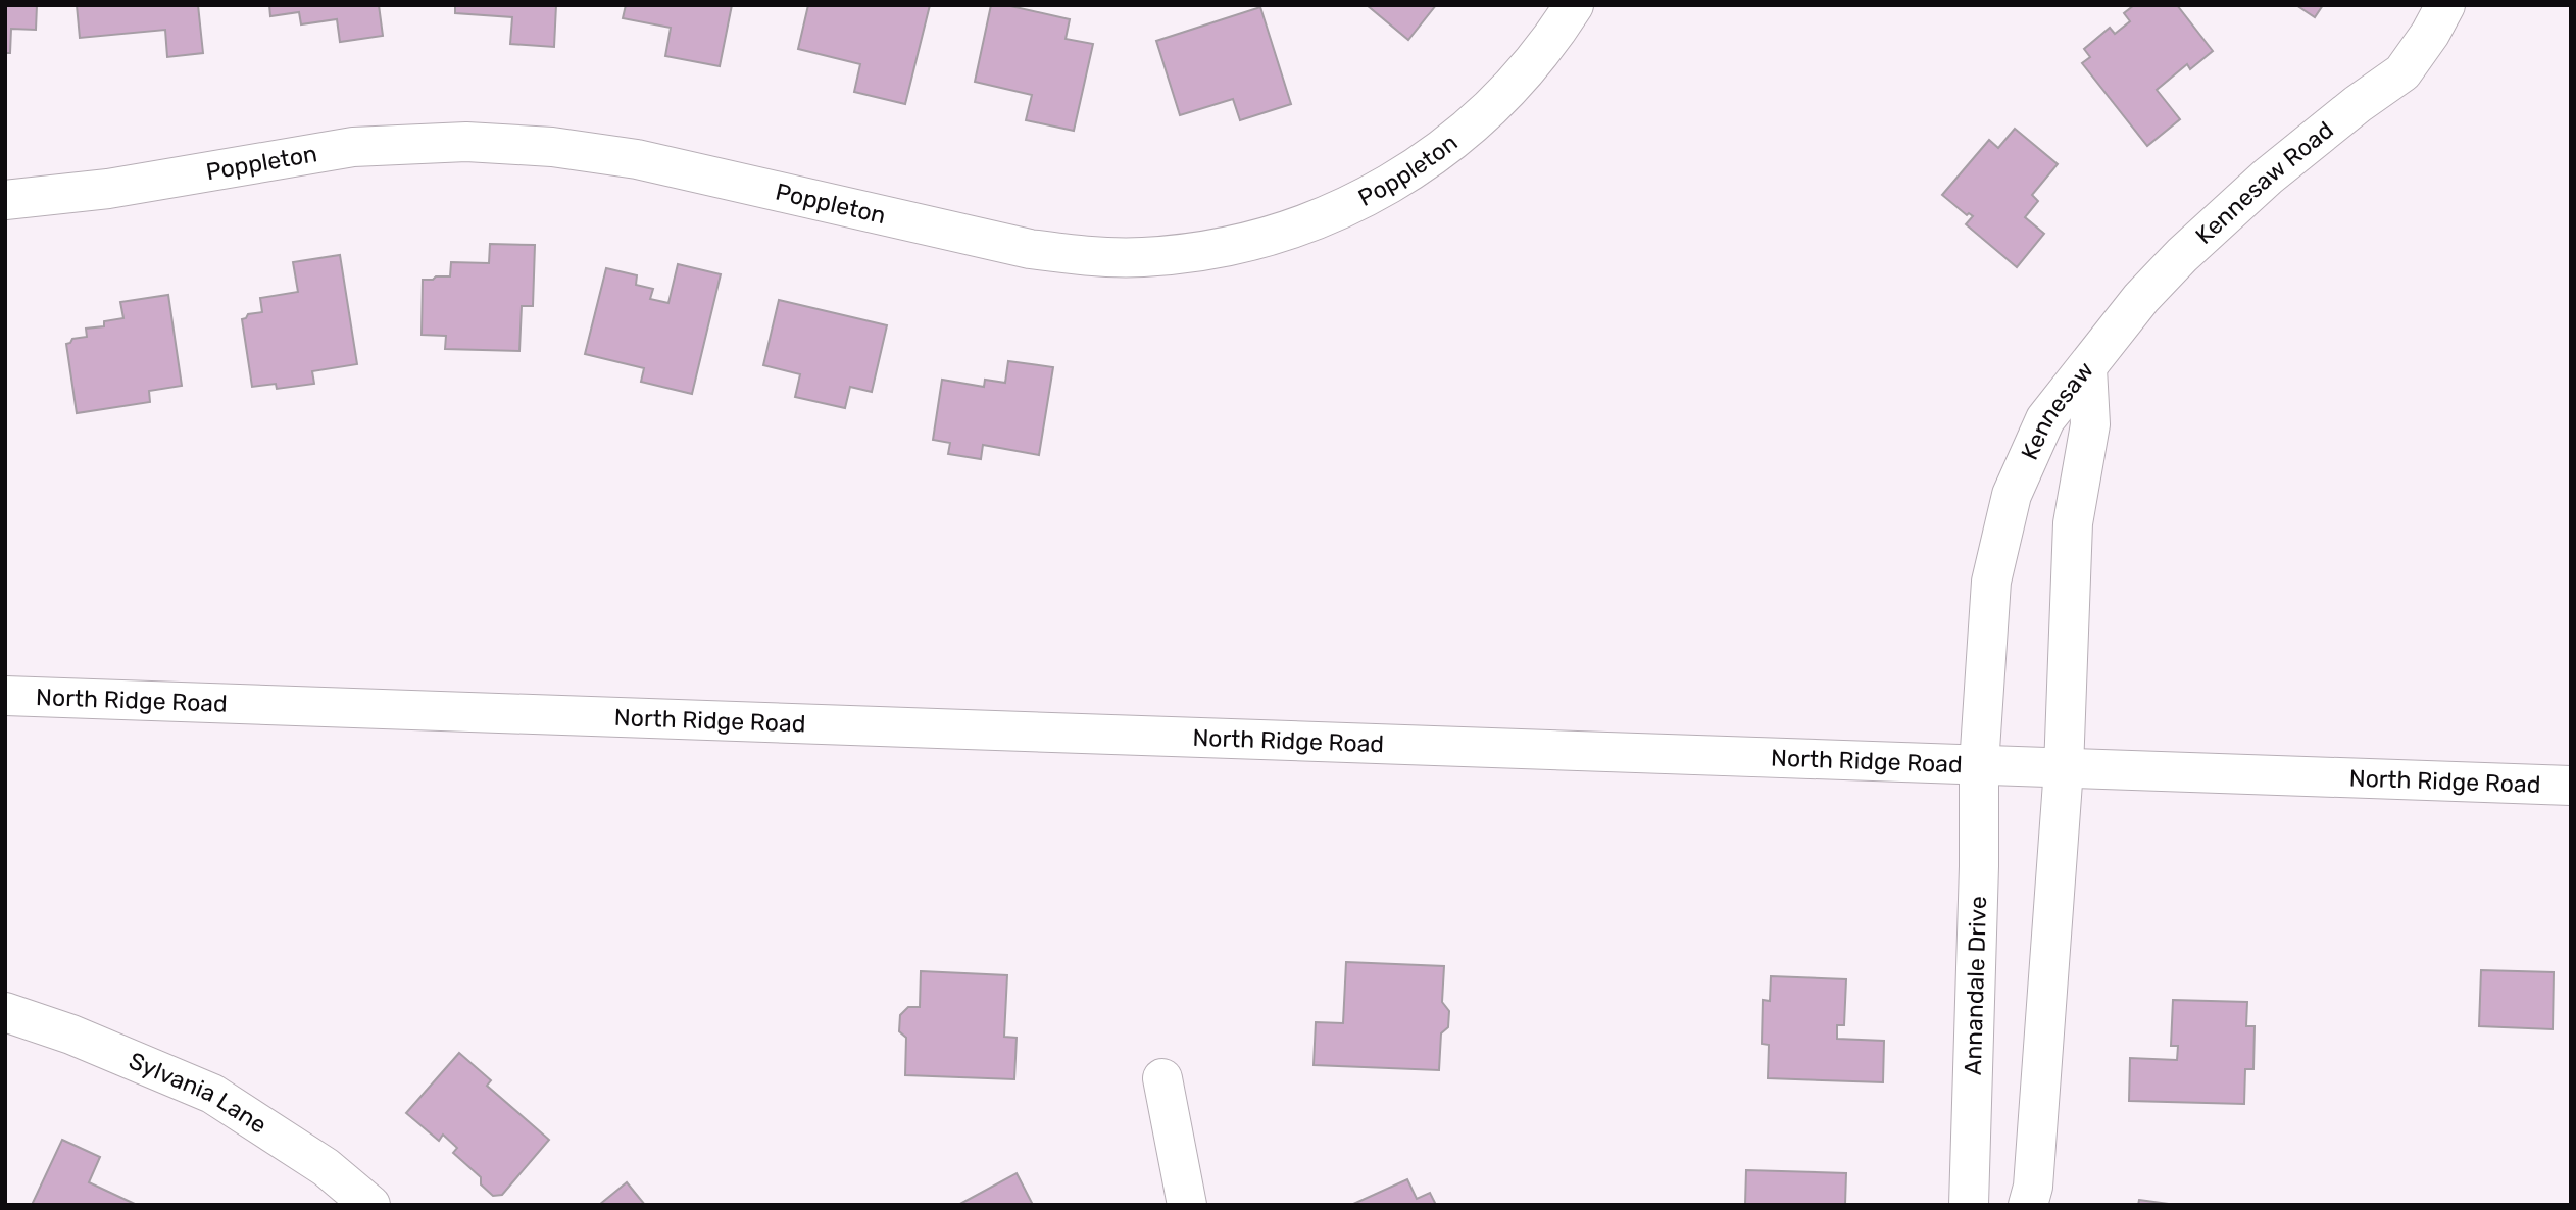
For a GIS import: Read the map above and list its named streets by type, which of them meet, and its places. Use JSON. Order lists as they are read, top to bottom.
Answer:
{
  "streets": {
    "street": [
      "Poppleton",
      "Kennesaw Road",
      "Kennesaw",
      "North Ridge Road",
      "Annandale Drive",
      "Sylvania Lane"
    ]
  },
  "crossings": [
    ["Kennesaw Road", "Kennesaw"],
    ["Kennesaw", "North Ridge Road"],
    ["Kennesaw", "Annandale Drive"],
    ["North Ridge Road", "Annandale Drive"]
  ]
}
